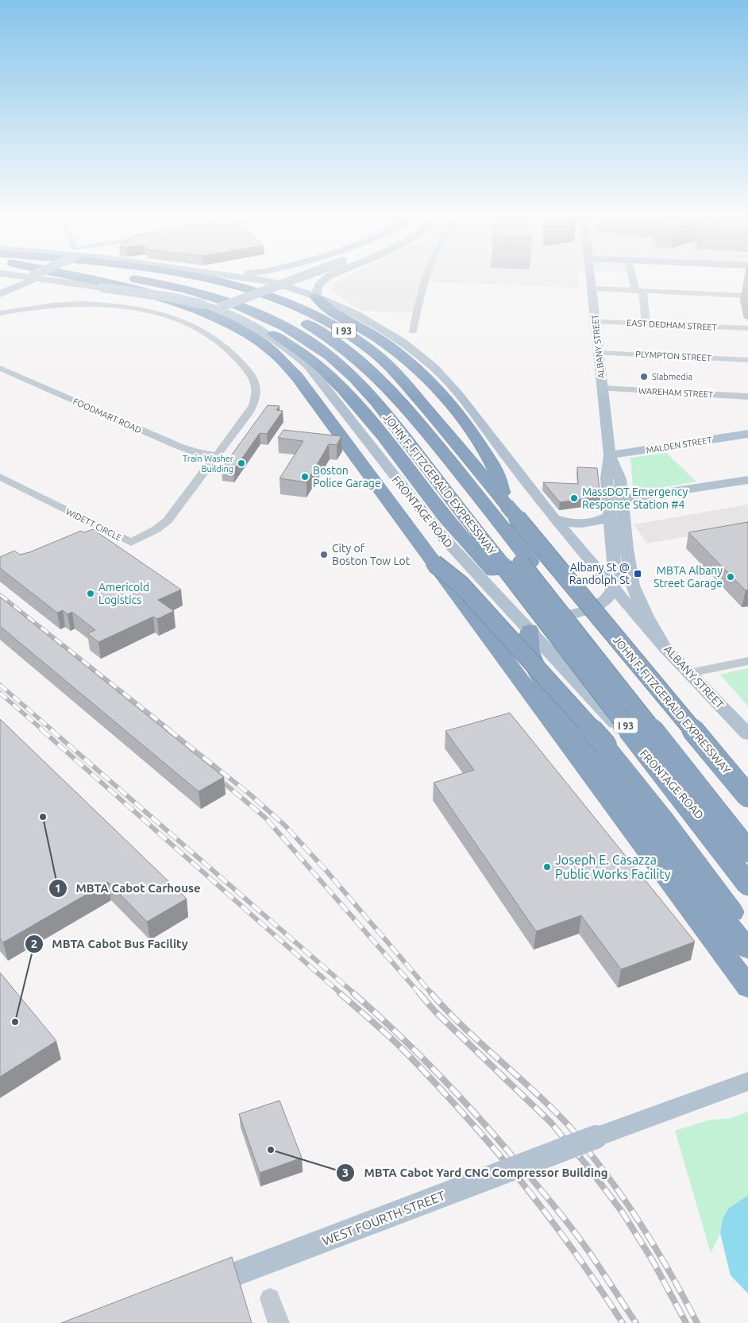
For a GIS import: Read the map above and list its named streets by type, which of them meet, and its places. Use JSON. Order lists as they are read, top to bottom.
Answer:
{
  "streets": {
    "highway": ["I 93", "JOHN F. FITZGERALD EXPRESSWAY"],
    "main road": [
      "ALBANY STREET",
      "MALDEN STREET",
      "FRONTAGE ROAD",
      "WEST FOURTH STREET"
    ],
    "street": [
      "EAST DEDHAM STREET",
      "PLYMPTON STREET",
      "WAREHAM STREET",
      "FOODMART ROAD",
      "WIDETT CIRCLE"
    ]
  },
  "crossings": [
    ["EAST DEDHAM STREET", "ALBANY STREET"],
    ["ALBANY STREET", "PLYMPTON STREET"],
    ["ALBANY STREET", "WAREHAM STREET"],
    ["ALBANY STREET", "MALDEN STREET"],
    ["FOODMART ROAD", "WIDETT CIRCLE"]
  ],
  "places": {
    "other": [
      "Slabmedia",
      "Train Washer Building",
      "Boston Police Garage",
      "MassDOT Emergency Response Station #4",
      "City of Boston Tow Lot",
      "MBTA Albany Street Garage",
      "Americold Logistics",
      "MBTA Cabot Carhouse",
      "Joseph E. Casazza Public Works Facility",
      "MBTA Cabot Bus Facility",
      "MBTA Cabot Yard CNG Compressor Building"
    ],
    "transit": ["Albany St @ Randolph St"]
  }
}
